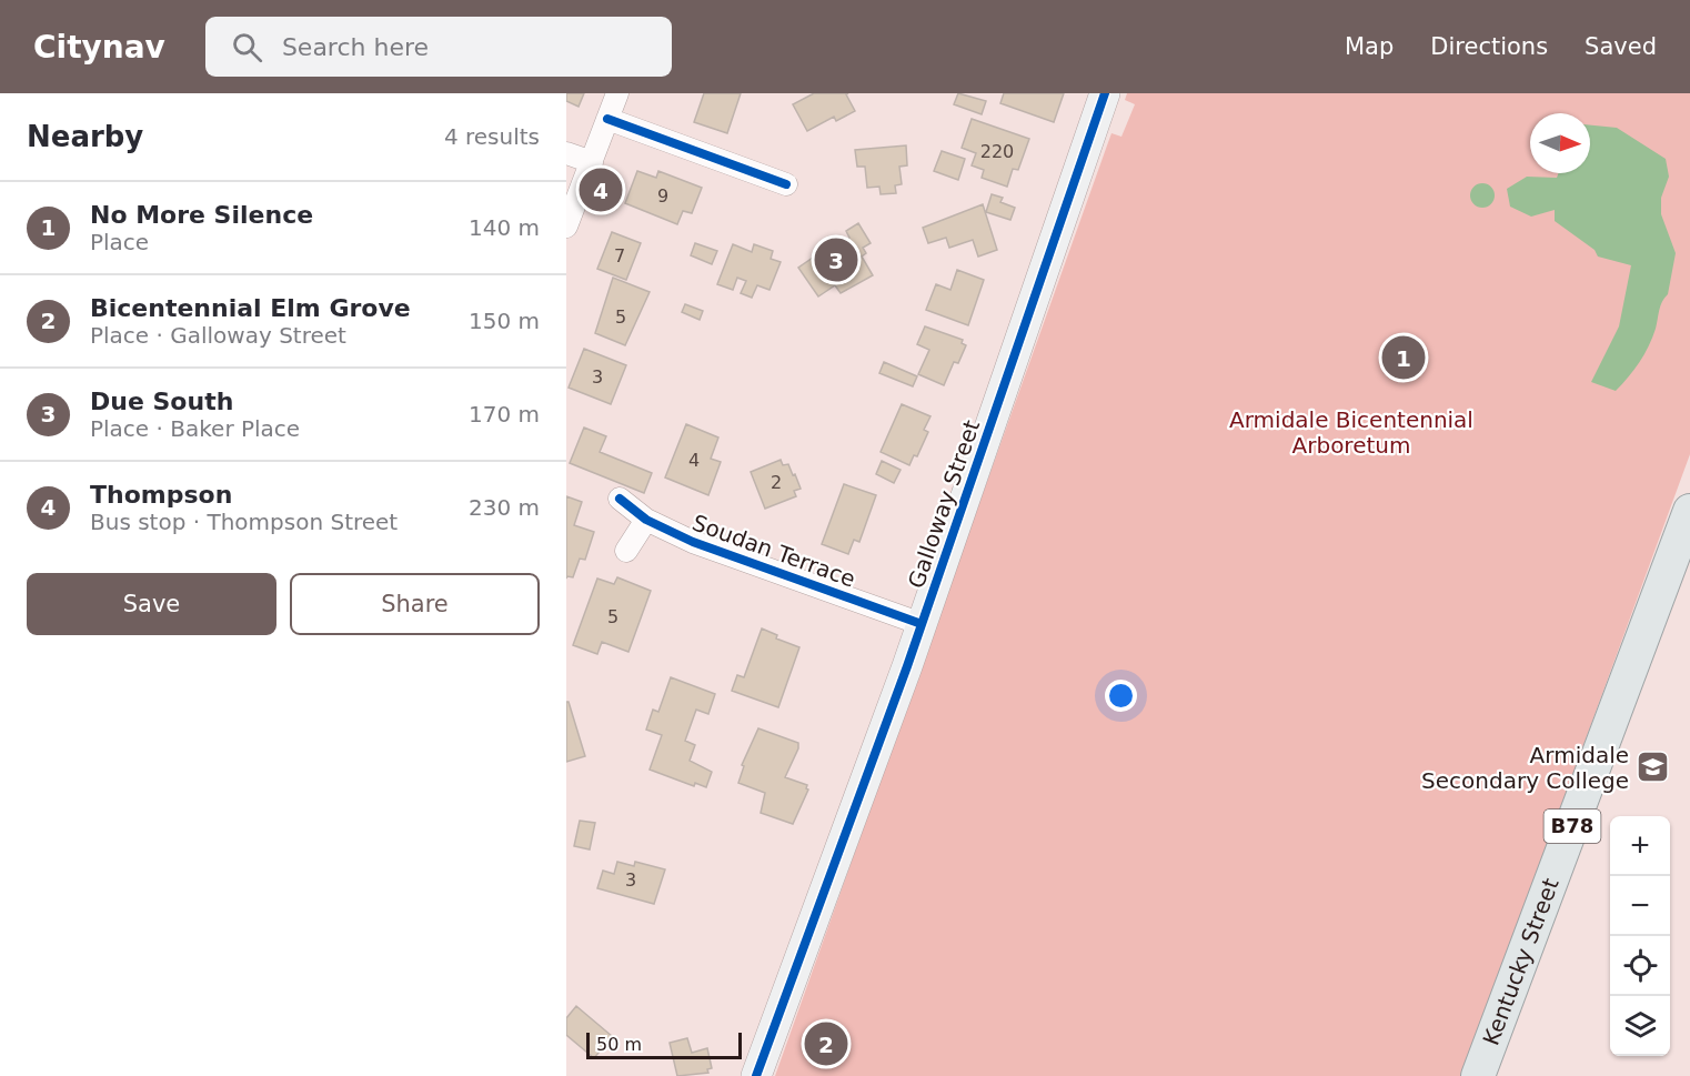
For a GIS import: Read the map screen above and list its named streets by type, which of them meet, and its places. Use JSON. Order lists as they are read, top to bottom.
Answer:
{
  "streets": {
    "main road": ["B78", "Kentucky Street"],
    "street": ["Galloway Street", "Soudan Terrace"]
  },
  "crossings": [
    ["Galloway Street", "Soudan Terrace"]
  ],
  "parks": ["Armidale Bicentennial Arboretum"],
  "places": {
    "school or university": ["Armidale Secondary College"]
  },
  "house_numbers": [
    "220",
    "9",
    "7",
    "5",
    "3",
    "4",
    "2",
    "5",
    "3"
  ],
  "scale_bar": "50 m",
  "north": "right",
  "page": {
    "header": "Citynav",
    "search": "Search here",
    "nav": ["Map", "Directions", "Saved"],
    "heading": ["Nearby", "4 results"],
    "pins": [
      "4",
      "3",
      "1",
      "2"
    ],
    "list": [
      {
        "mark": "1",
        "name": "No More Silence",
        "note": "Place",
        "value": "140 m"
      },
      {
        "mark": "2",
        "name": "Bicentennial Elm Grove",
        "note": "Place · Galloway Street",
        "value": "150 m"
      },
      {
        "mark": "3",
        "name": "Due South",
        "note": "Place · Baker Place",
        "value": "170 m"
      },
      {
        "mark": "4",
        "name": "Thompson",
        "note": "Bus stop · Thompson Street",
        "value": "230 m"
      }
    ],
    "buttons": ["Save", "Share"],
    "map_buttons": ["+", "−"],
    "scale": "50 m"
  }
}
